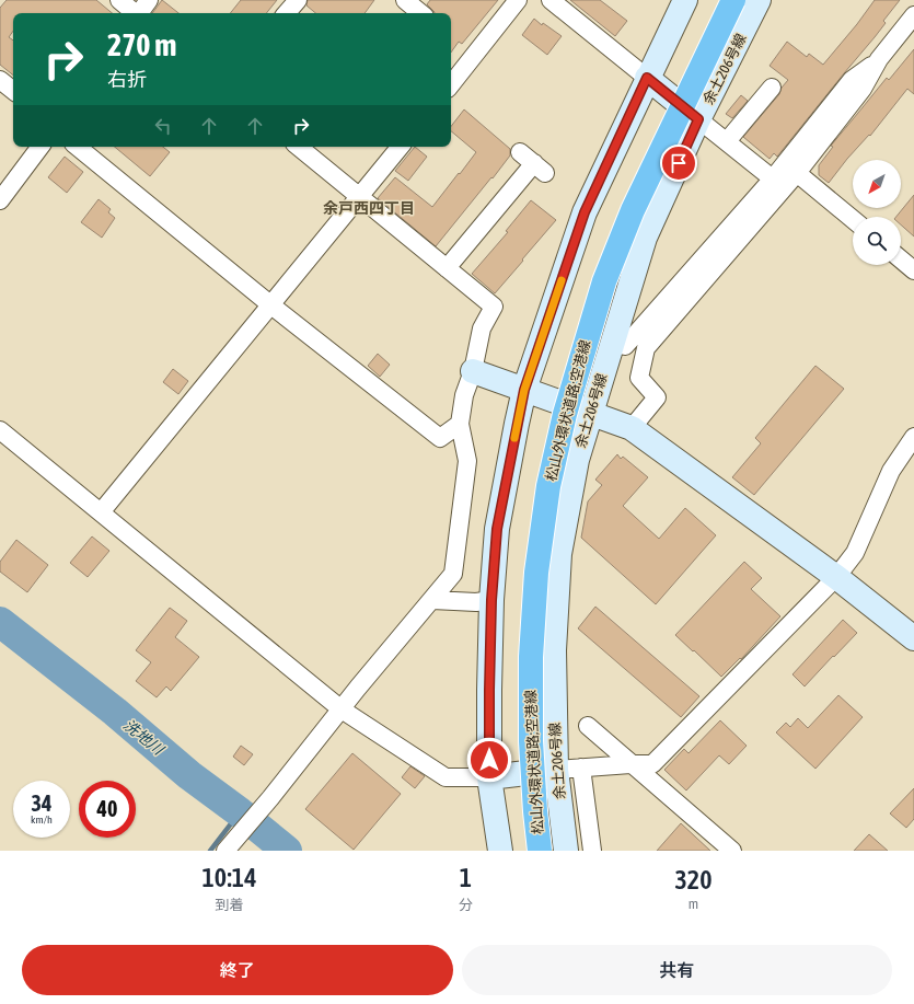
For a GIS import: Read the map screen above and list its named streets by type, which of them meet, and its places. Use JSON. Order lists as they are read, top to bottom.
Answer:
{
  "streets": {
    "highway": ["松山外環状道路;空港線"],
    "street": ["余土206号線"]
  },
  "districts": ["余戸西四丁目"],
  "water": ["洗地川"],
  "north": "bottom left",
  "page": {
    "turn": ["270 m", "右折"],
    "speed": "34 km/h",
    "limit": "40",
    "eta": [
      "10:14",
      "到着",
      "1",
      "分",
      "320",
      "m"
    ],
    "buttons": ["終了", "共有"]
  }
}
